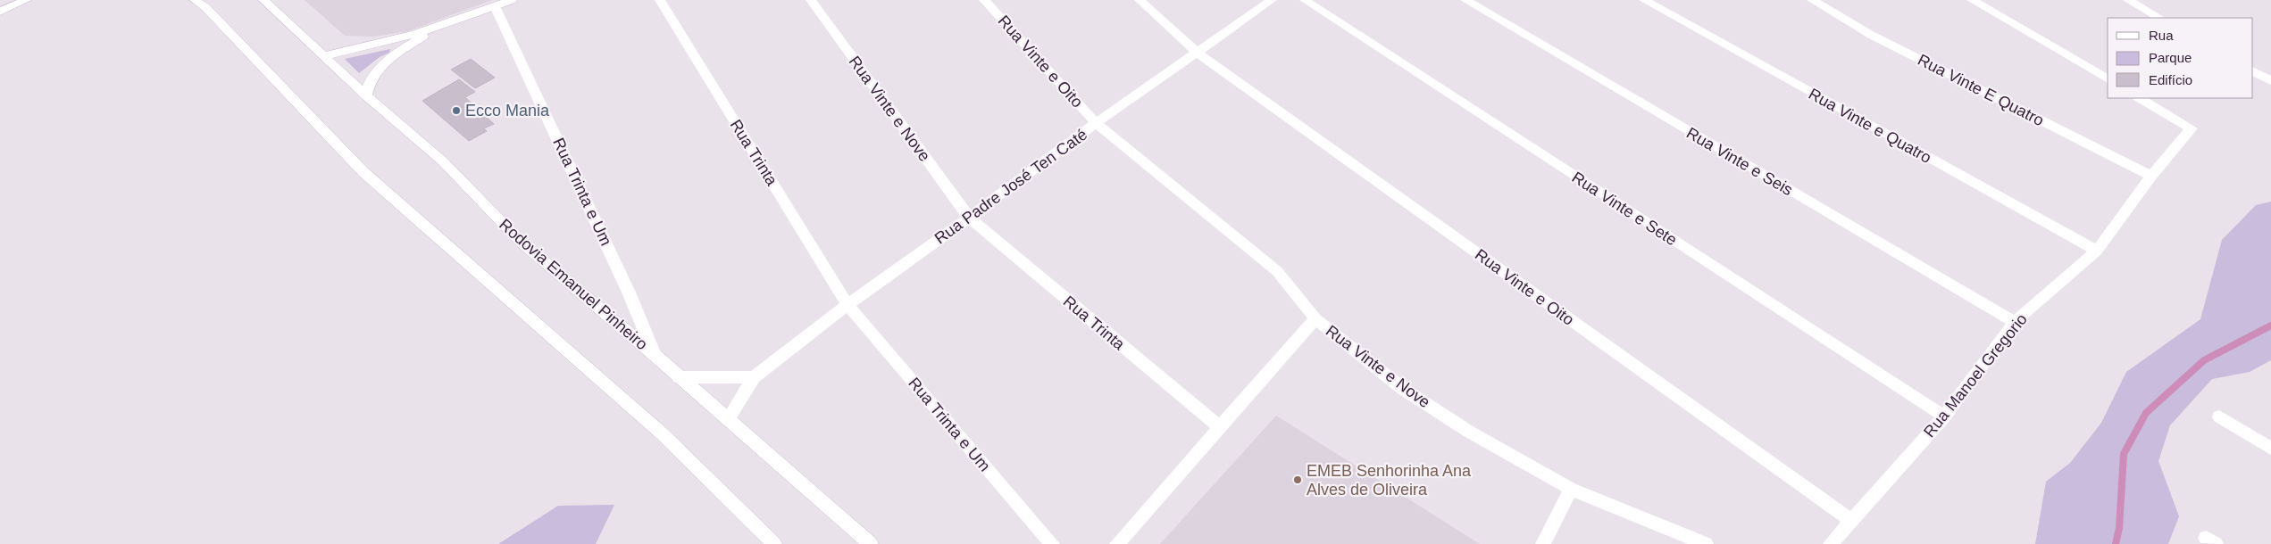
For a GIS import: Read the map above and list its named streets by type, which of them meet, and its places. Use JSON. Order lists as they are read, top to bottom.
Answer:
{
  "streets": {
    "street": [
      "Rua Vinte e Oito",
      "Rua Vinte E Quatro",
      "Rua Vinte e Nove",
      "Rua Vinte e Quatro",
      "Rua Trinta",
      "Rua Vinte e Seis",
      "Rua Padre José Ten Caté",
      "Rua Trinta e Um",
      "Rua Vinte e Sete",
      "Rodovia Emanuel Pinheiro",
      "Rua Manoel Gregorio"
    ]
  },
  "crossings": [
    ["Rua Vinte e Oito", "Rua Vinte e Nove"],
    ["Rua Vinte e Oito", "Rua Padre José Ten Caté"],
    ["Rua Vinte e Oito", "Rua Manoel Gregorio"],
    ["Rua Vinte E Quatro", "Rua Manoel Gregorio"],
    ["Rua Vinte e Nove", "Rua Trinta"],
    ["Rua Vinte e Nove", "Rua Padre José Ten Caté"],
    ["Rua Vinte e Quatro", "Rua Manoel Gregorio"],
    ["Rua Trinta", "Rua Padre José Ten Caté"],
    ["Rua Trinta", "Rua Trinta e Um"],
    ["Rua Vinte e Seis", "Rua Manoel Gregorio"],
    ["Rua Padre José Ten Caté", "Rua Trinta e Um"],
    ["Rua Trinta e Um", "Rodovia Emanuel Pinheiro"],
    ["Rua Vinte e Sete", "Rua Manoel Gregorio"]
  ],
  "places": ["Ecco Mania", "EMEB Senhorinha Ana Alves de Oliveira"],
  "legend": ["Rua", "Parque", "Edifício"]
}
